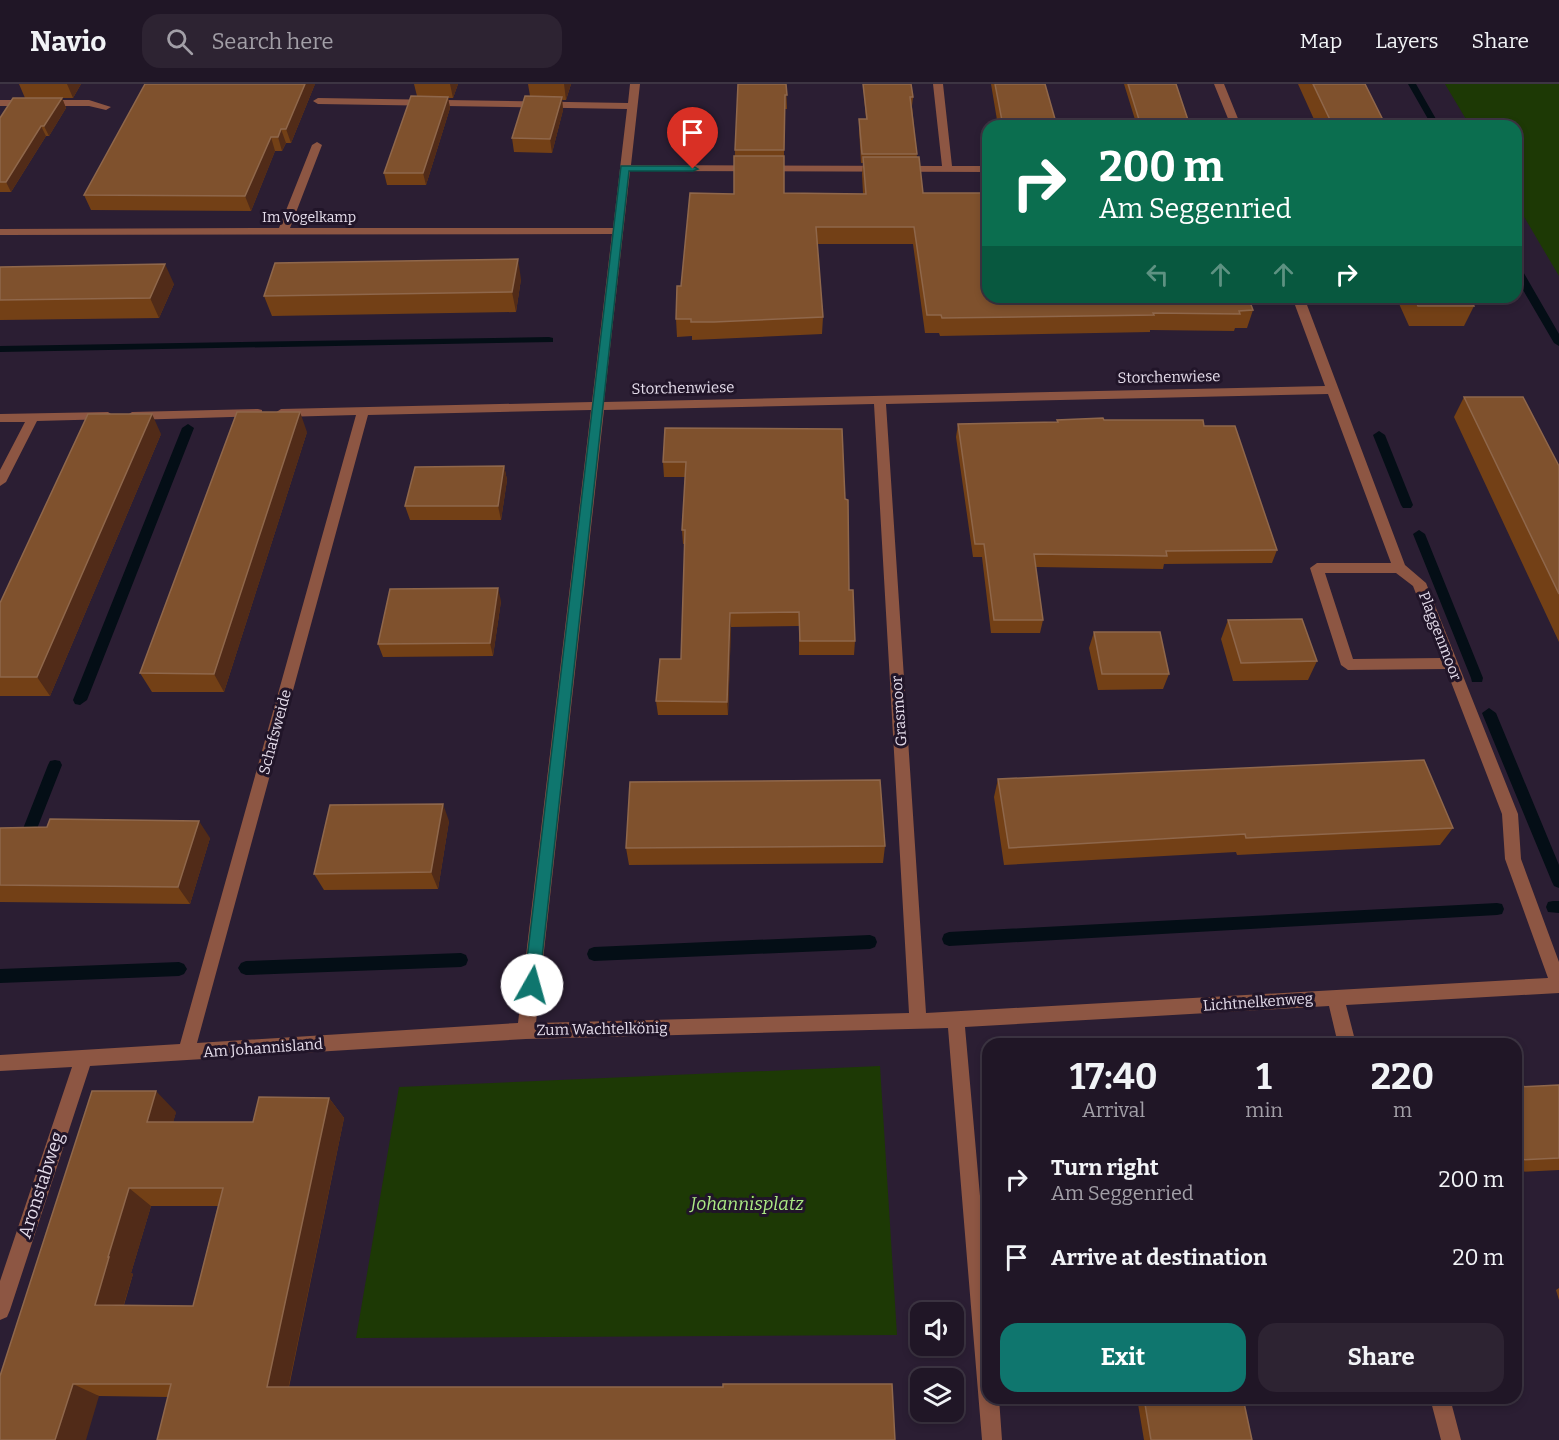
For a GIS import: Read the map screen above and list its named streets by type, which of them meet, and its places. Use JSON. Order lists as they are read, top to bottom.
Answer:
{
  "streets": {
    "street": [
      "Im Vogelkamp",
      "Storchenwiese",
      "Plaggenmoor",
      "Grasmoor",
      "Schafsweide",
      "Lichtnelkenweg",
      "Zum Wachtelkönig",
      "Am Johannisland",
      "Aronstabweg"
    ]
  },
  "crossings": [
    ["Im Vogelkamp", "Zum Wachtelkönig"],
    ["Storchenwiese", "Plaggenmoor"],
    ["Storchenwiese", "Grasmoor"],
    ["Storchenwiese", "Schafsweide"],
    ["Storchenwiese", "Zum Wachtelkönig"],
    ["Plaggenmoor", "Lichtnelkenweg"],
    ["Grasmoor", "Zum Wachtelkönig"],
    ["Schafsweide", "Am Johannisland"],
    ["Lichtnelkenweg", "Zum Wachtelkönig"],
    ["Zum Wachtelkönig", "Am Johannisland"],
    ["Am Johannisland", "Aronstabweg"]
  ],
  "parks": ["Johannisplatz"],
  "page": {
    "header": "Navio",
    "search": "Search here",
    "nav": ["Map", "Layers", "Share"],
    "turn": ["200 m", "Am Seggenried"],
    "eta": [
      "17:40",
      "Arrival",
      "1",
      "min",
      "220",
      "m"
    ],
    "list": [
      {
        "name": "Turn right",
        "note": "Am Seggenried",
        "value": "200 m"
      },
      {
        "name": "Arrive at destination",
        "value": "20 m"
      }
    ],
    "buttons": ["Exit", "Share"]
  }
}
